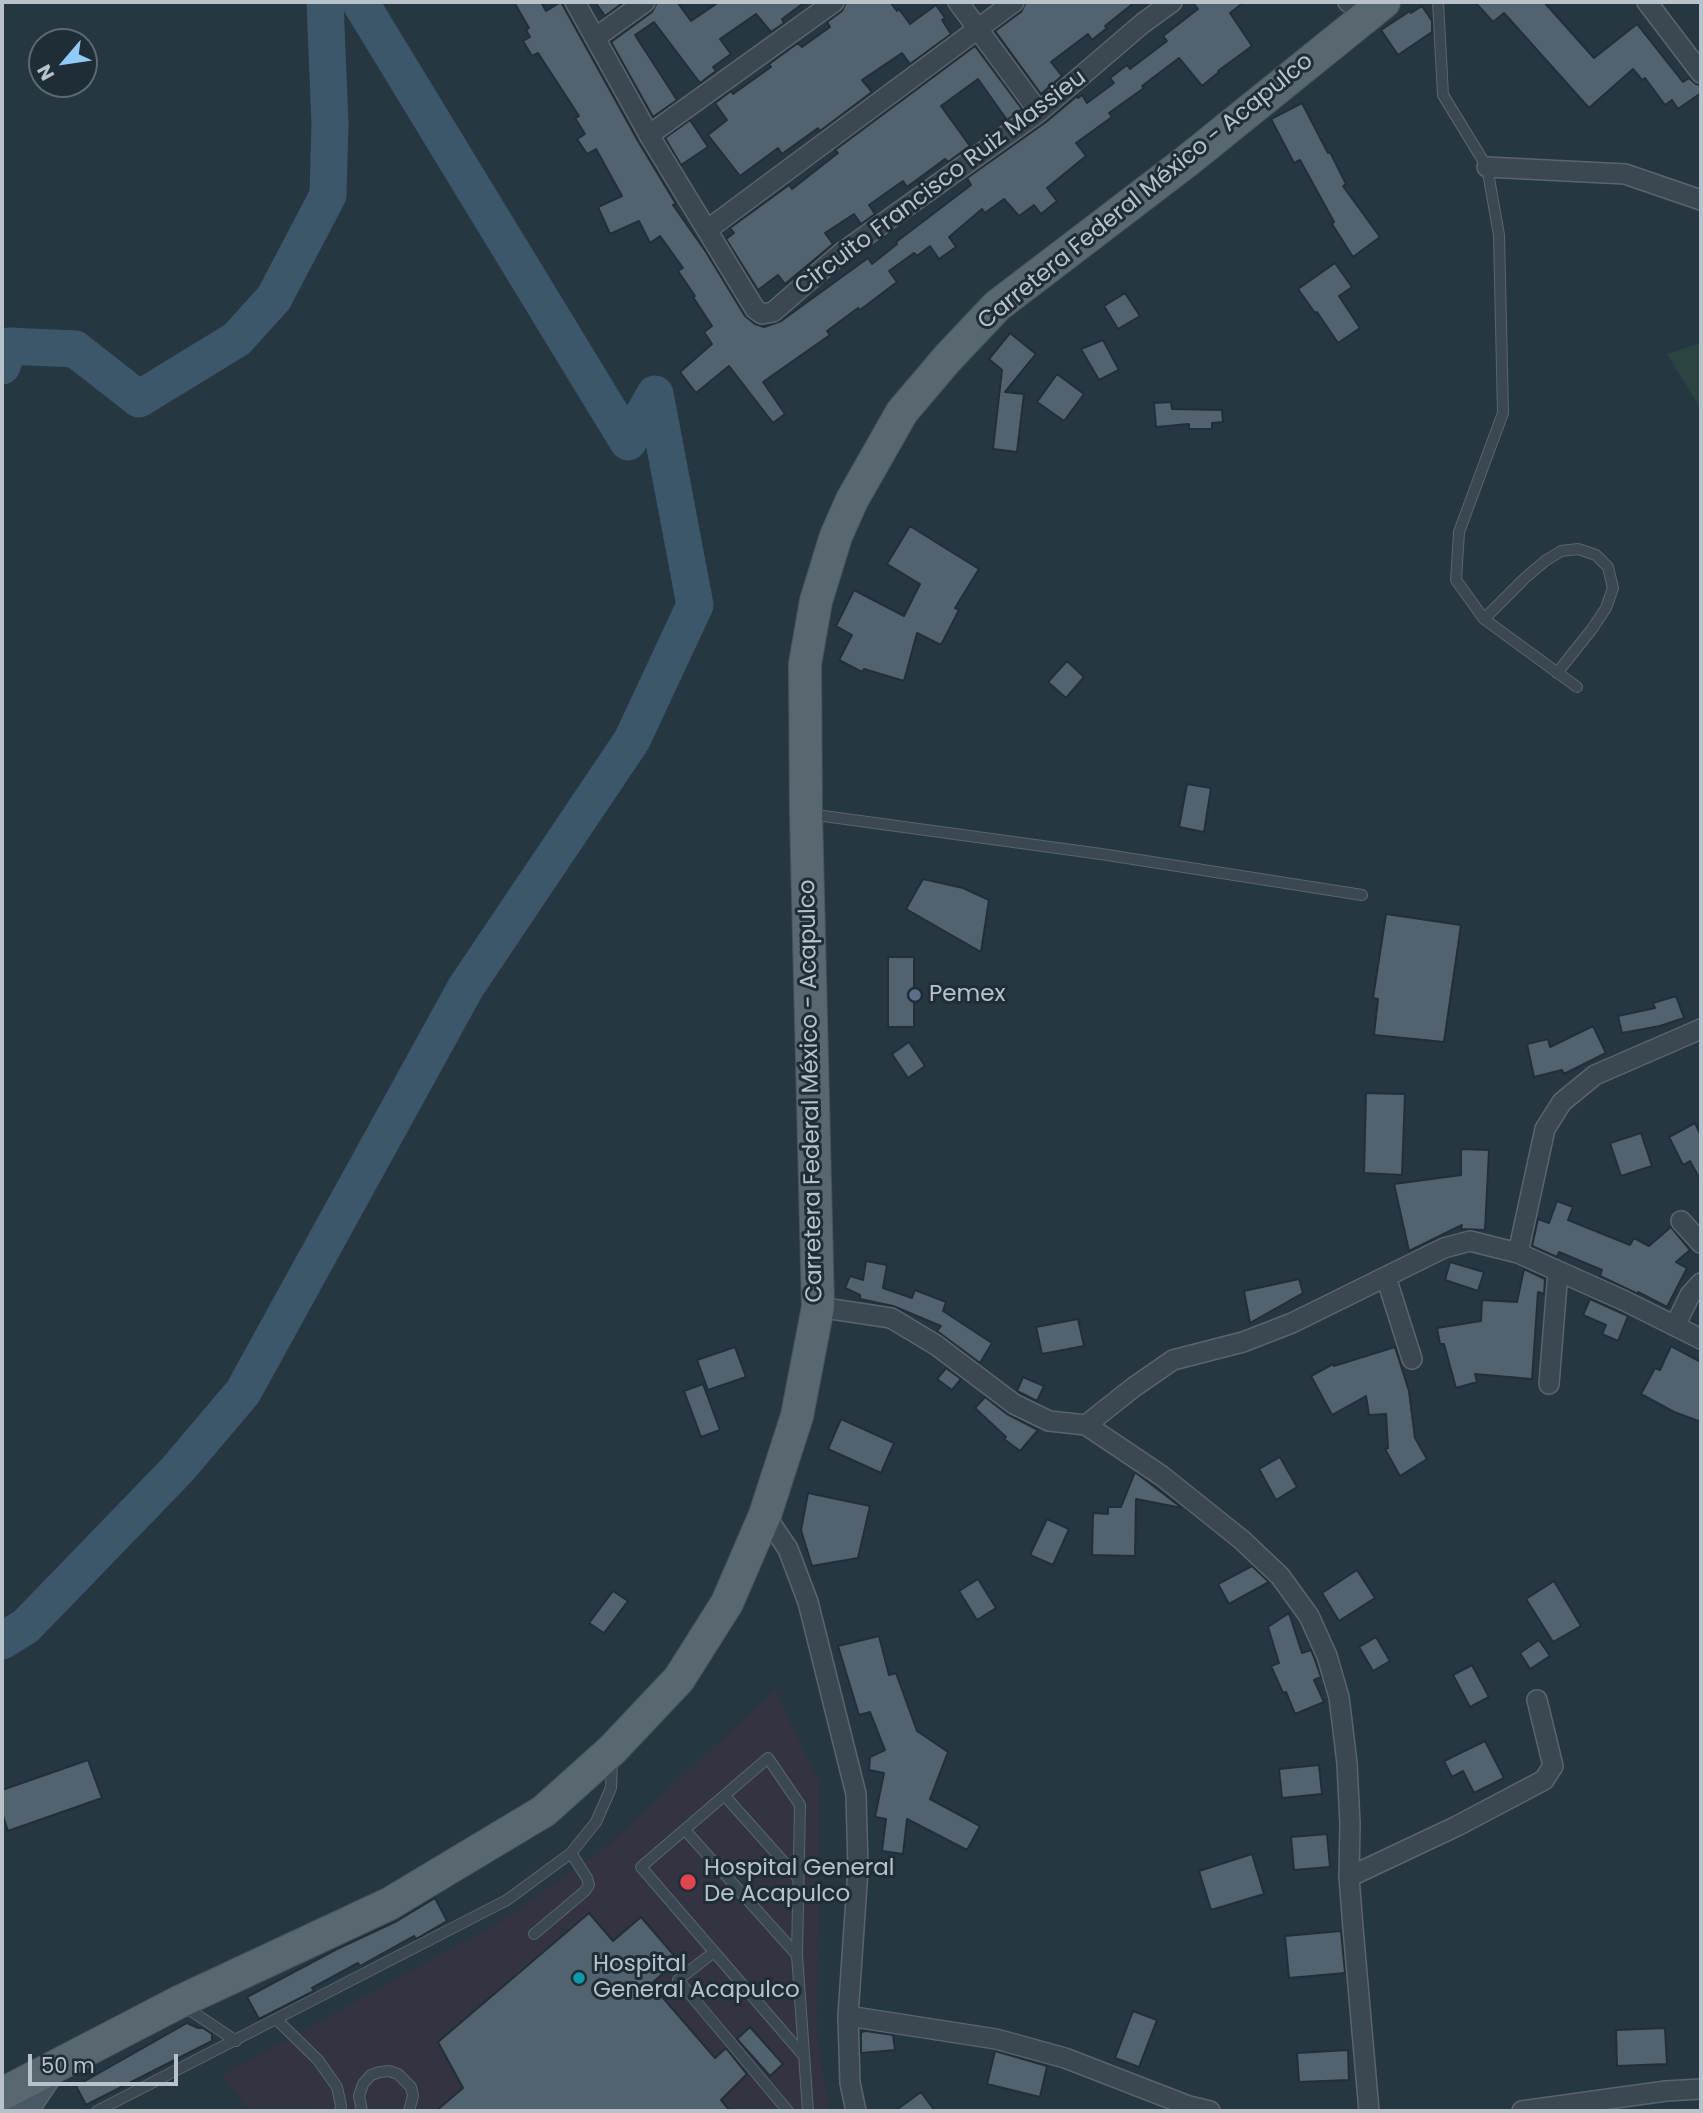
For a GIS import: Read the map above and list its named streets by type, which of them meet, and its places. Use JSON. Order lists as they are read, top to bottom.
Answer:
{
  "streets": {
    "main road": ["Carretera Federal México - Acapulco"],
    "street": ["Circuito Francisco Ruiz Massieu"]
  },
  "places": ["Pemex", "Hospital General De Acapulco", "Hospital General Acapulco"],
  "scale_bar": "50 m",
  "north": "bottom left"
}
